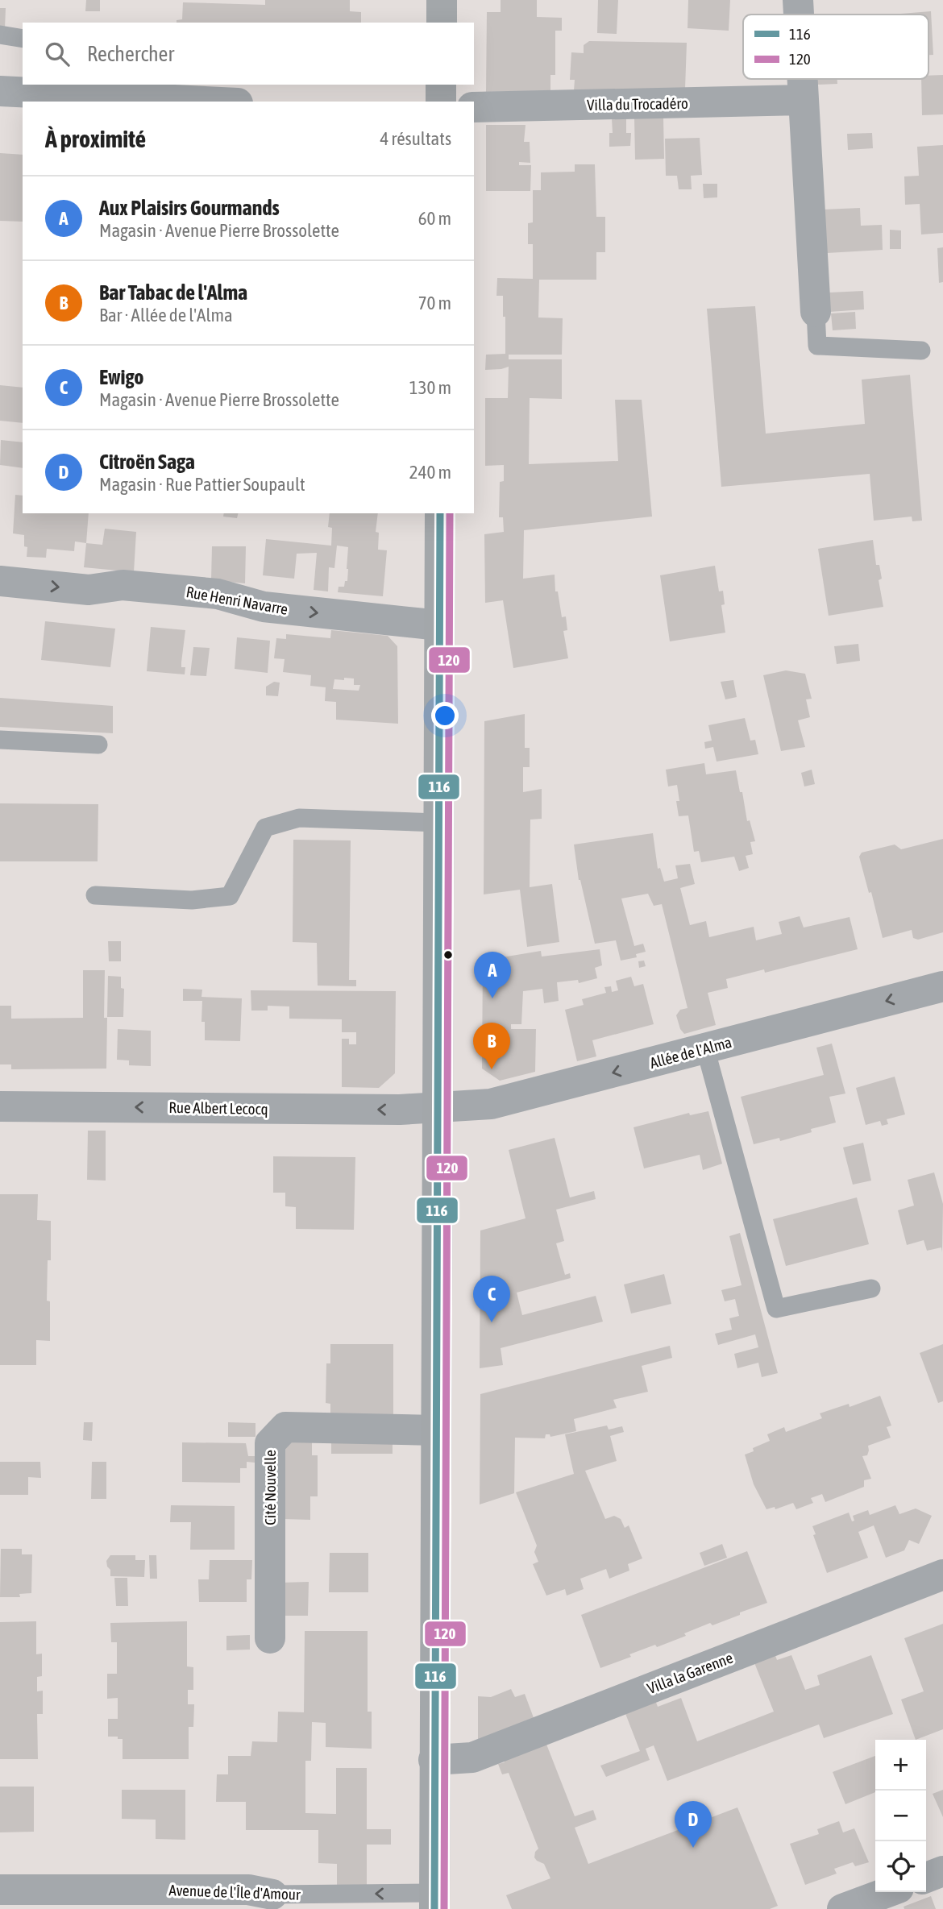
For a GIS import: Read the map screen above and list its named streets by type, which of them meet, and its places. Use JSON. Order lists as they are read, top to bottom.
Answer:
{
  "streets": {
    "street": [
      "Villa du Trocadéro",
      "Rue Henri Navarre",
      "Allée de l'Alma",
      "Rue Albert Lecocq",
      "Cité Nouvelle",
      "Villa la Garenne",
      "Avenue de l'Île d'Amour"
    ]
  },
  "crossings": [
    ["Allée de l'Alma", "Rue Albert Lecocq"]
  ],
  "one_way": [
    "Rue Henri Navarre",
    "Allée de l'Alma",
    "Rue Albert Lecocq",
    "Avenue de l'Île d'Amour"
  ],
  "lines": ["transit line 116", "transit line 120"],
  "legend": ["116", "120"],
  "page": {
    "search": "Rechercher",
    "heading": ["À proximité", "4 résultats"],
    "list": [
      {
        "mark": "A",
        "name": "Aux Plaisirs Gourmands",
        "note": "Magasin · Avenue Pierre Brossolette",
        "value": "60 m"
      },
      {
        "mark": "B",
        "name": "Bar Tabac de l'Alma",
        "note": "Bar · Allée de l'Alma",
        "value": "70 m"
      },
      {
        "mark": "C",
        "name": "Ewigo",
        "note": "Magasin · Avenue Pierre Brossolette",
        "value": "130 m"
      },
      {
        "mark": "D",
        "name": "Citroën Saga",
        "note": "Magasin · Rue Pattier Soupault",
        "value": "240 m"
      }
    ],
    "pins": [
      "A",
      "B",
      "C",
      "D"
    ],
    "map_buttons": ["+", "−"]
  }
}
